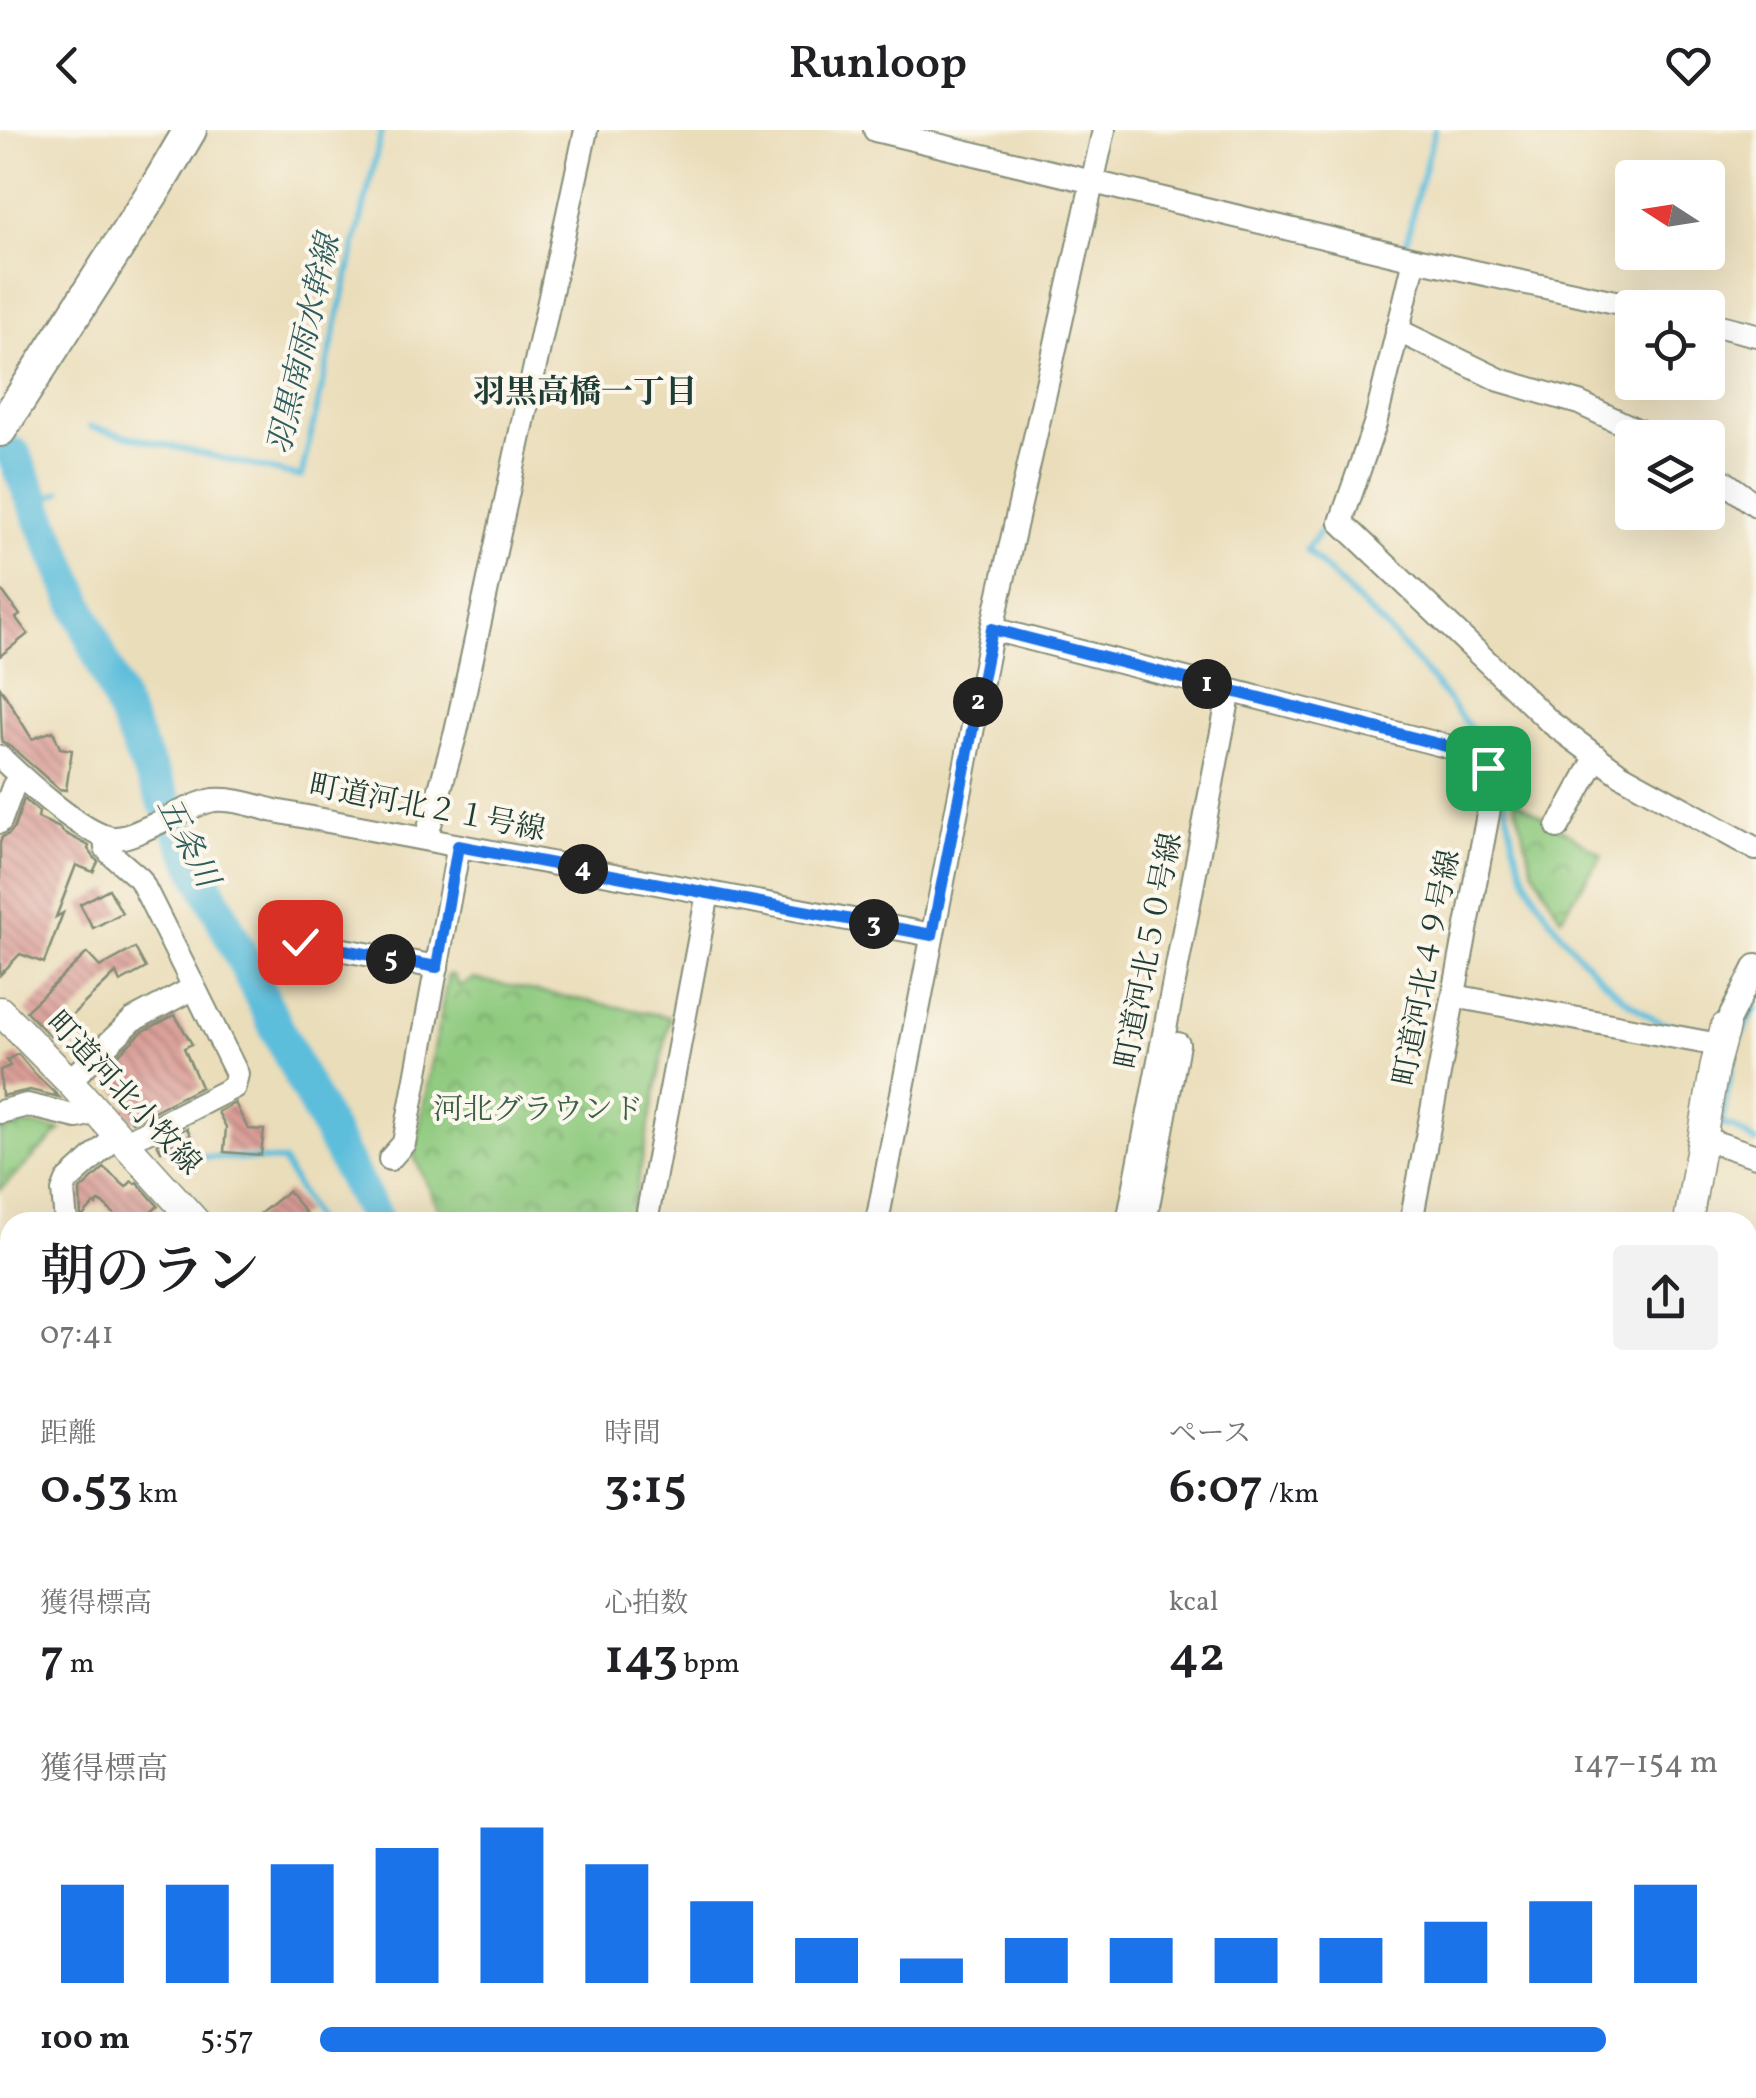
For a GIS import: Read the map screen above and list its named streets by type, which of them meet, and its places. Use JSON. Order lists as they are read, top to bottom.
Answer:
{
  "streets": {
    "street": [
      "町道河北２１号線",
      "町道河北５０号線",
      "町道河北４９号線",
      "町道河北小牧線"
    ]
  },
  "crossings": [
    ["町道河北５０号線", "町道河北４９号線"]
  ],
  "districts": ["羽黒高橋一丁目"],
  "water": ["羽黒南雨水幹線", "五条川"],
  "parks": ["河北グラウンド"],
  "north": "left",
  "page": {
    "header": "Runloop",
    "pins": [
      "1",
      "2",
      "4",
      "3",
      "5"
    ],
    "heading": ["朝のラン", "07:41"],
    "stats": [
      ["距離", "0.53 km"],
      ["時間", "3:15"],
      ["ペース", "6:07 /km"],
      ["獲得標高", "7 m"],
      ["心拍数", "143 bpm"],
      ["kcal", "42"]
    ],
    "chart": ["獲得標高", "147–154 m"],
    "list": [
      {
        "name": "100 m",
        "note": "5:57"
      }
    ]
  }
}
